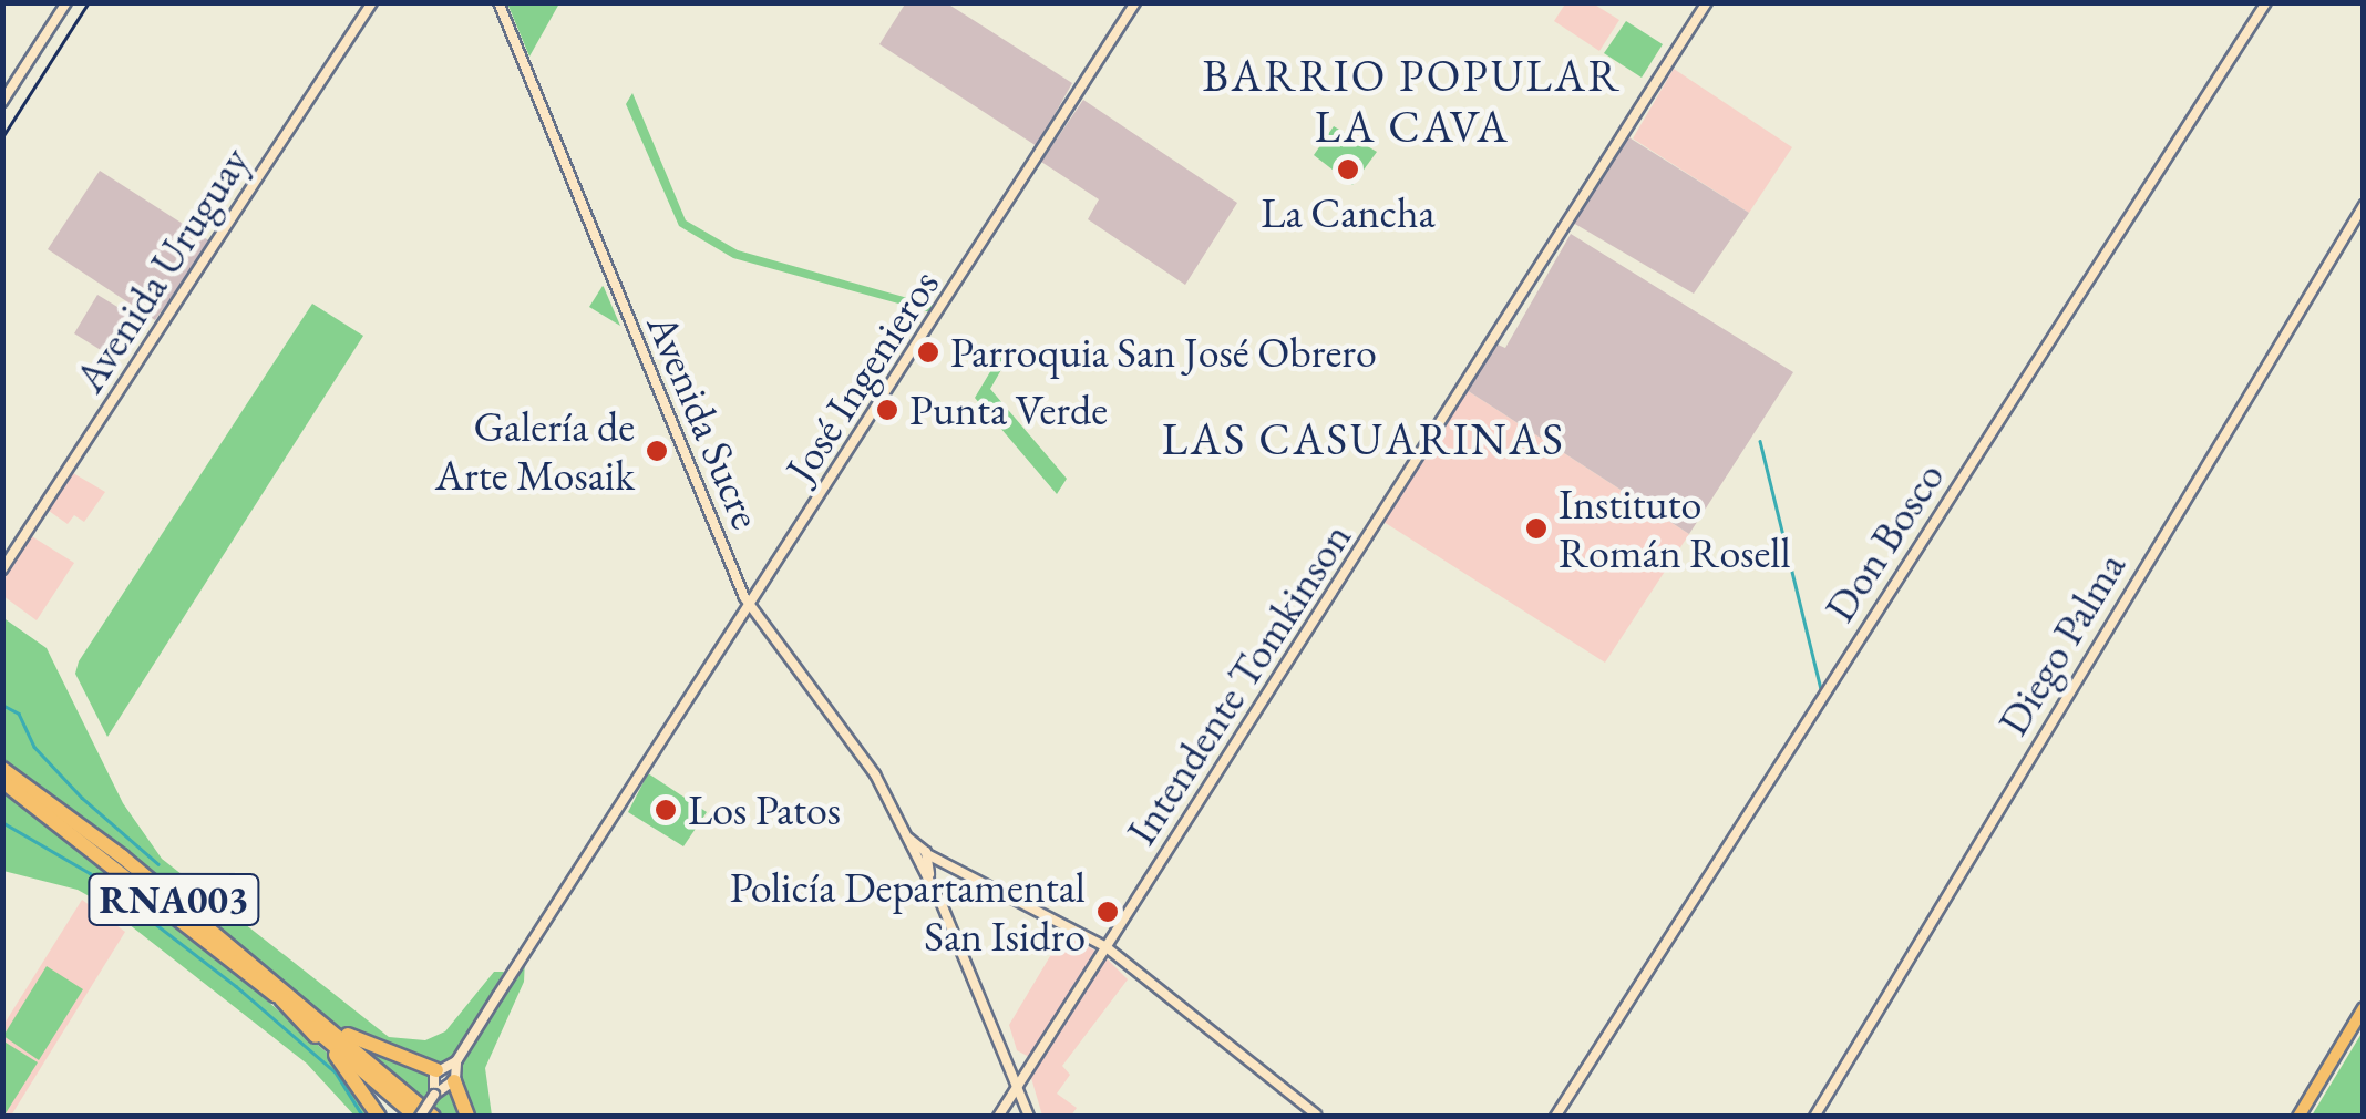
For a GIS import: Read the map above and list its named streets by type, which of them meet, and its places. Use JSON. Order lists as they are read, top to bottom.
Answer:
{
  "streets": {
    "highway": ["RNA003"],
    "street": [
      "Avenida Uruguay",
      "José Ingenieros",
      "Avenida Sucre",
      "Don Bosco",
      "Diego Palma",
      "Intendente Tomkinson"
    ]
  },
  "crossings": [
    ["José Ingenieros", "Avenida Sucre"]
  ],
  "districts": ["BARRIO POPULAR LA CAVA", "LAS CASUARINAS"],
  "places": [
    "La Cancha",
    "Parroquia San José Obrero",
    "Punta Verde",
    "Galería de Arte Mosaik",
    "Instituto Román Rosell",
    "Los Patos",
    "Policía Departamental San Isidro"
  ]
}
